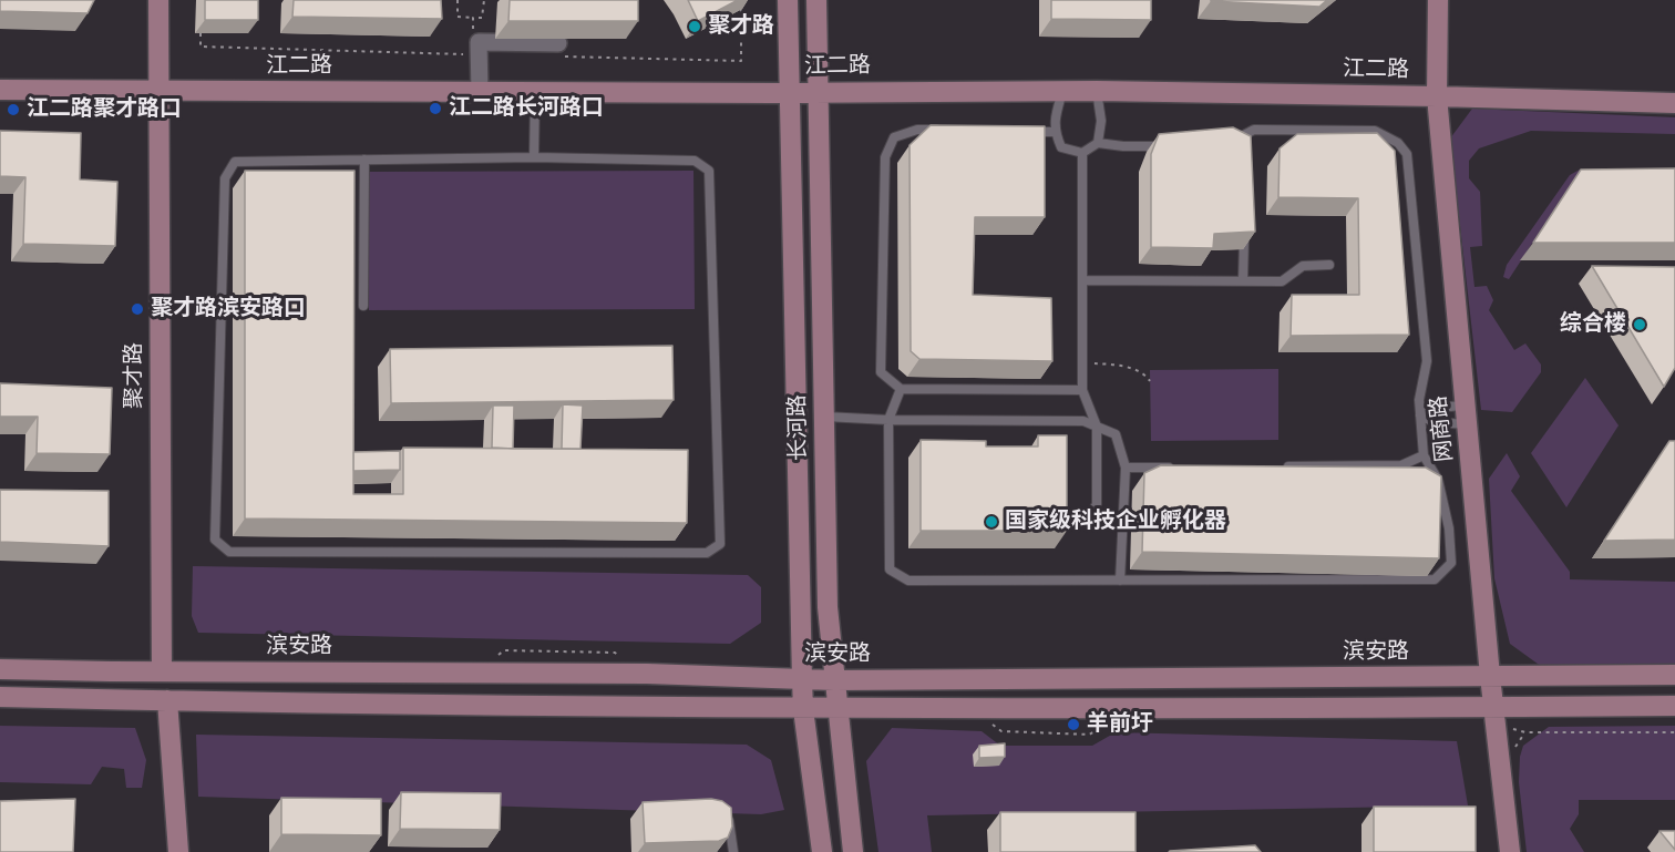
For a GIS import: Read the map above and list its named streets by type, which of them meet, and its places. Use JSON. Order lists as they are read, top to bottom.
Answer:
{
  "streets": {
    "main road": [
      "江二路",
      "聚才路",
      "长河路",
      "网商路",
      "滨安路"
    ]
  },
  "crossings": [
    ["江二路", "聚才路"],
    ["江二路", "长河路"],
    ["江二路", "网商路"],
    ["聚才路", "滨安路"],
    ["长河路", "滨安路"],
    ["网商路", "滨安路"]
  ],
  "places": [
    "聚才路",
    "江二路长河路口",
    "江二路聚才路口",
    "聚才路滨安路口",
    "综合楼",
    "国家级科技企业孵化器",
    "羊前圩"
  ]
}
